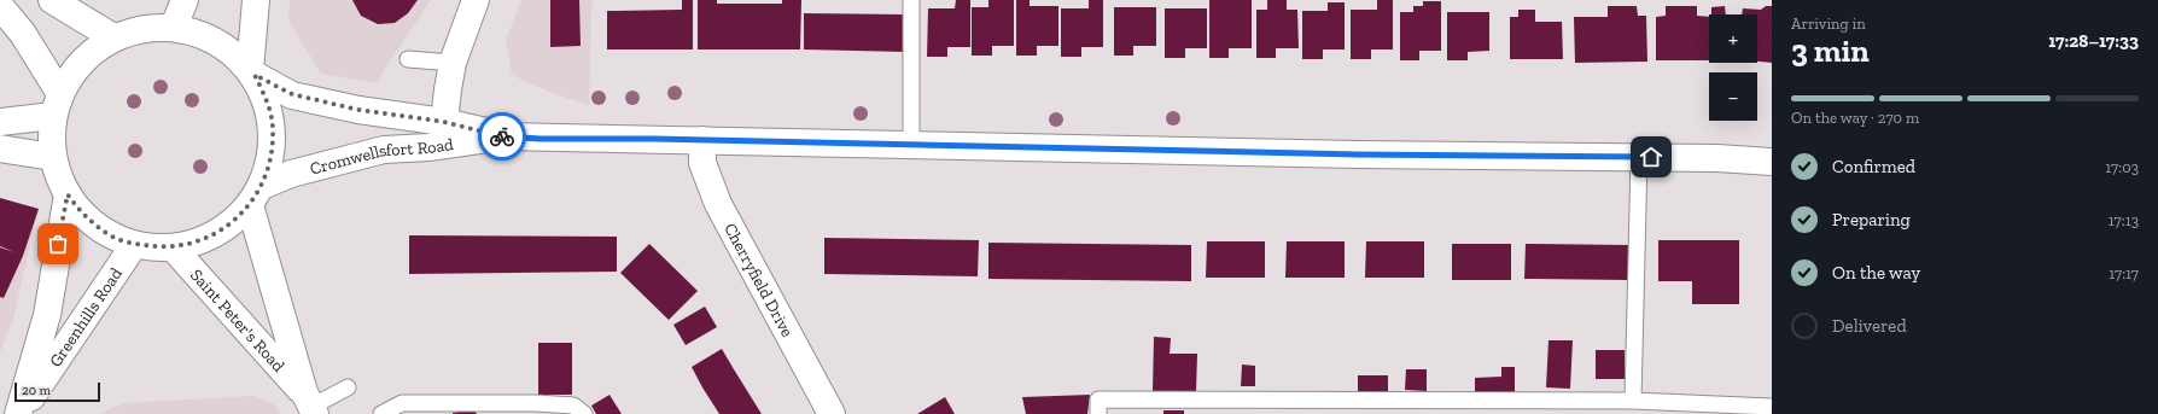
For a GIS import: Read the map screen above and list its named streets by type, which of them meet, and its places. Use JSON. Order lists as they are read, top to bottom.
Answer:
{
  "streets": {
    "main road": [
      "Cromwellsfort Road",
      "Cherryfield Drive",
      "Greenhills Road",
      "Saint Peter's Road"
    ]
  },
  "crossings": [
    ["Cromwellsfort Road", "Cherryfield Drive"],
    ["Cromwellsfort Road", "Saint Peter's Road"]
  ],
  "scale_bar": "20 m",
  "page": {
    "heading": ["3 min", "Arriving in", "17:28–17:33"],
    "map_buttons": ["+", "−"],
    "bar": "On the way · 270 m",
    "list": [
      ["Confirmed", "17:03"],
      ["Preparing", "17:13"],
      ["On the way", "17:17"],
      "Delivered"
    ],
    "scale": "20 m"
  }
}
